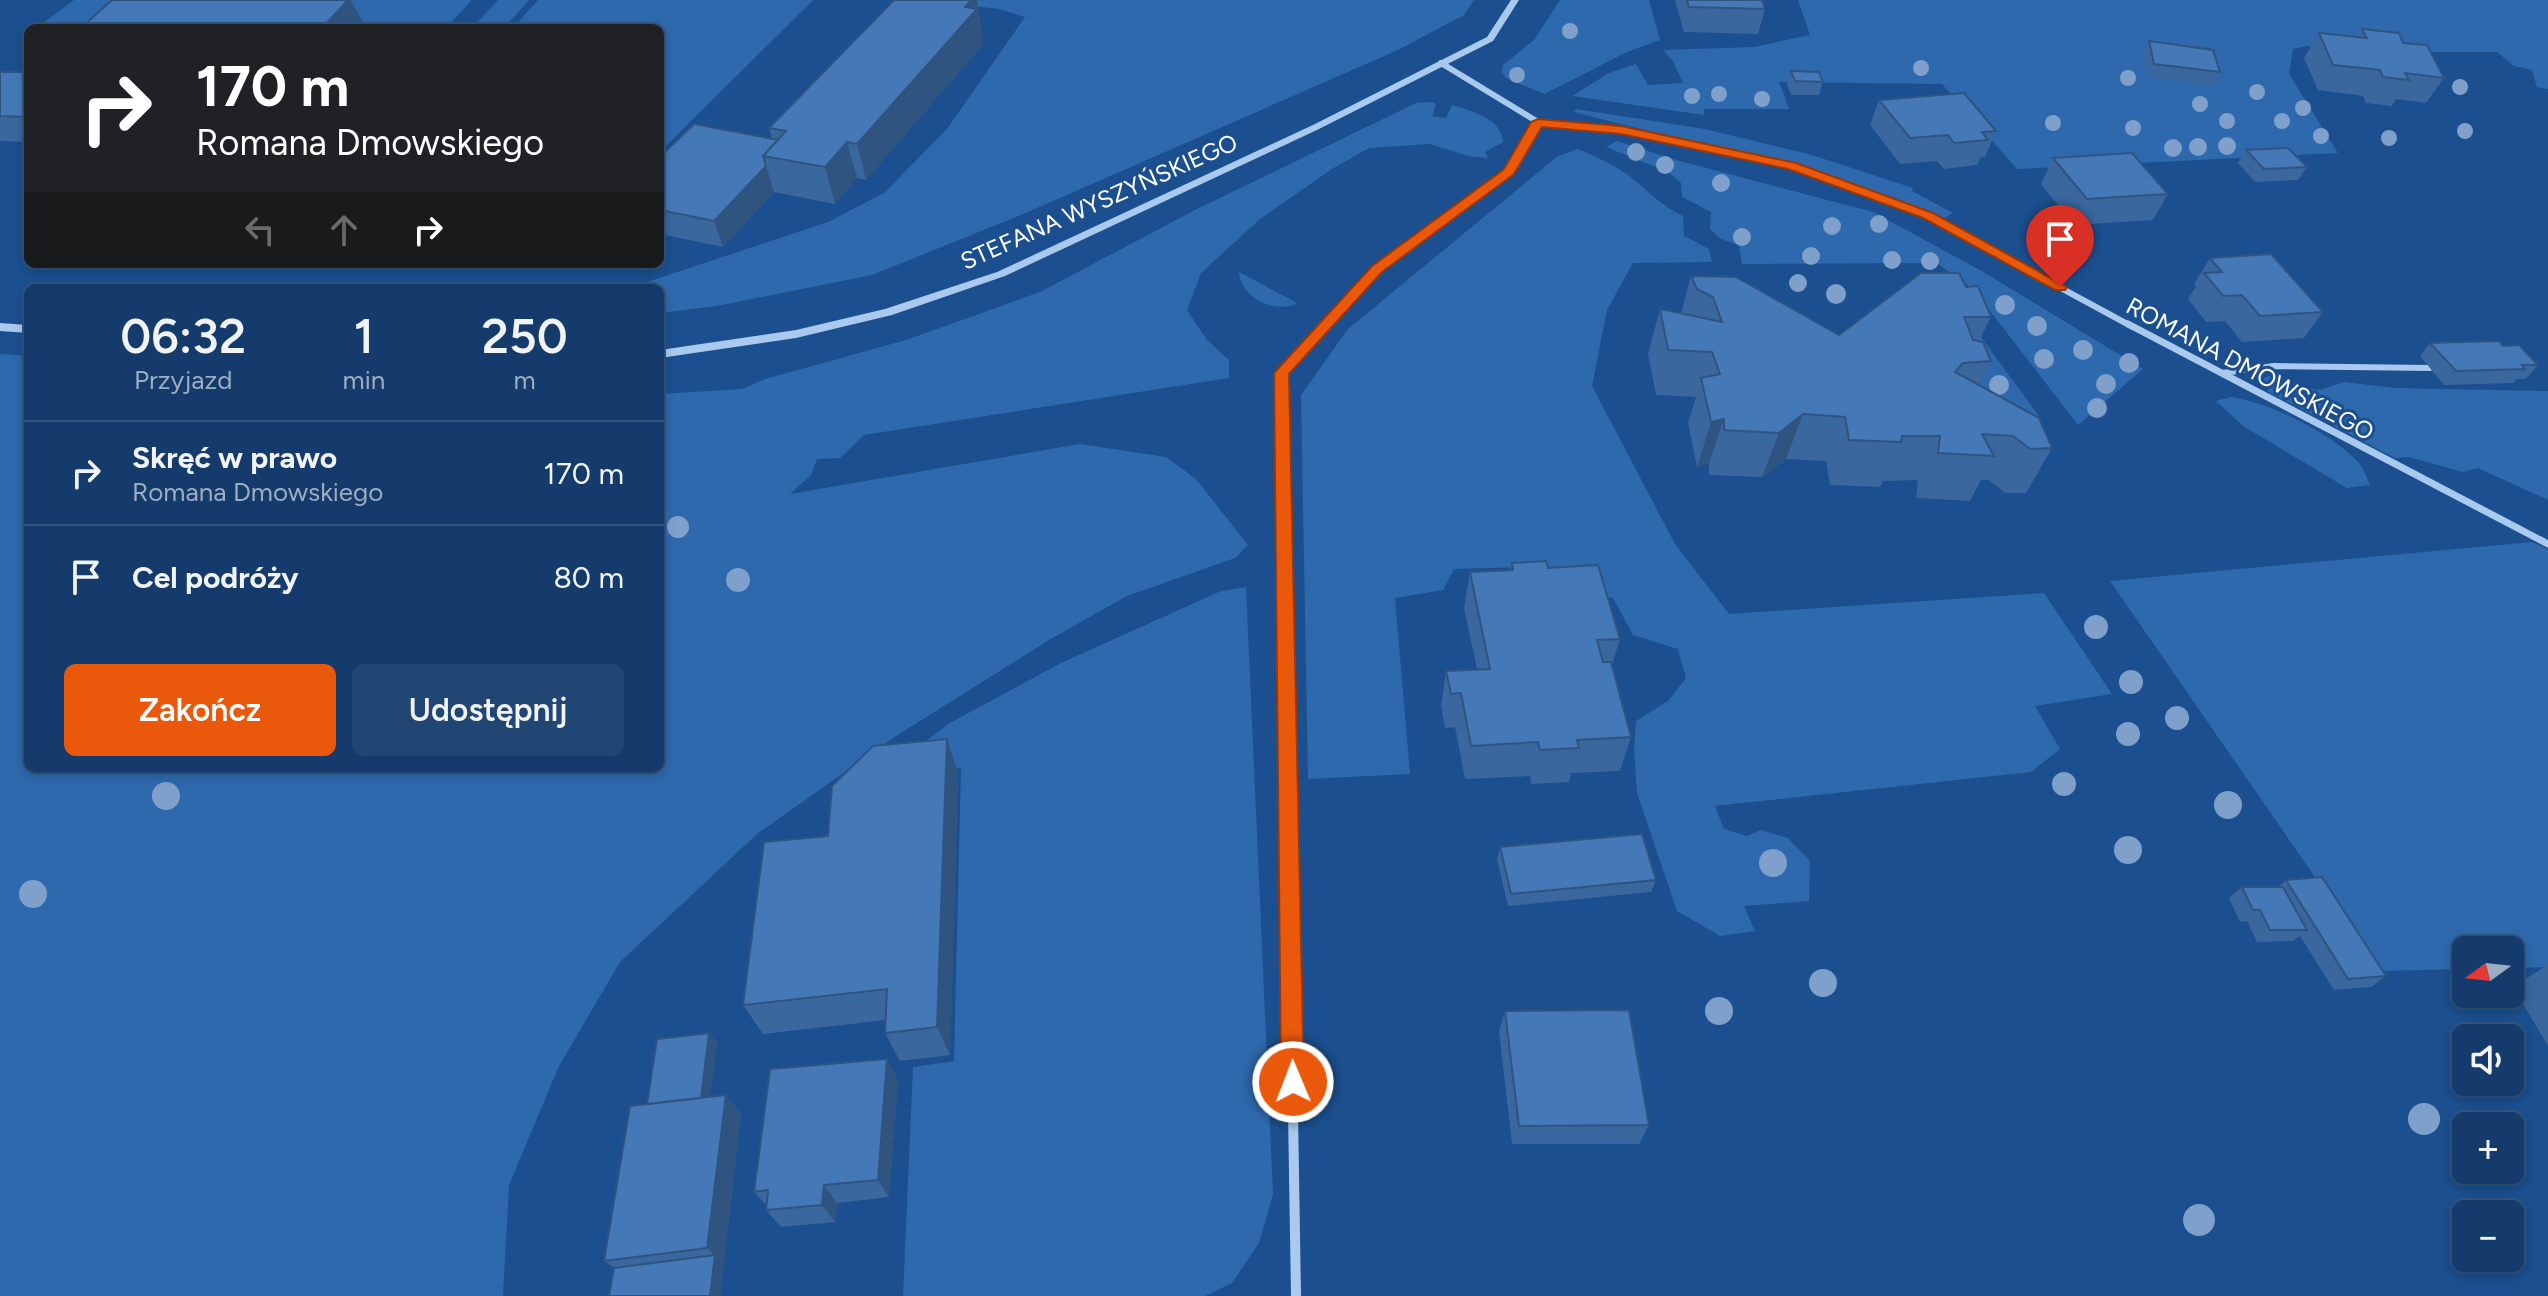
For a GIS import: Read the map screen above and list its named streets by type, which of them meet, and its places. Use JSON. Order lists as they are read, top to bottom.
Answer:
{
  "streets": {
    "street": ["STEFANA WYSZYŃSKIEGO", "ROMANA DMOWSKIEGO"]
  },
  "crossings": [
    ["STEFANA WYSZYŃSKIEGO", "ROMANA DMOWSKIEGO"]
  ],
  "north": "left",
  "page": {
    "turn": ["170 m", "Romana Dmowskiego"],
    "eta": [
      "06:32",
      "Przyjazd",
      "1",
      "min",
      "250",
      "m"
    ],
    "list": [
      {
        "name": "Skręć w prawo",
        "note": "Romana Dmowskiego",
        "value": "170 m"
      },
      {
        "name": "Cel podróży",
        "value": "80 m"
      }
    ],
    "buttons": ["Zakończ", "Udostępnij"],
    "map_buttons": ["+", "−"]
  }
}
